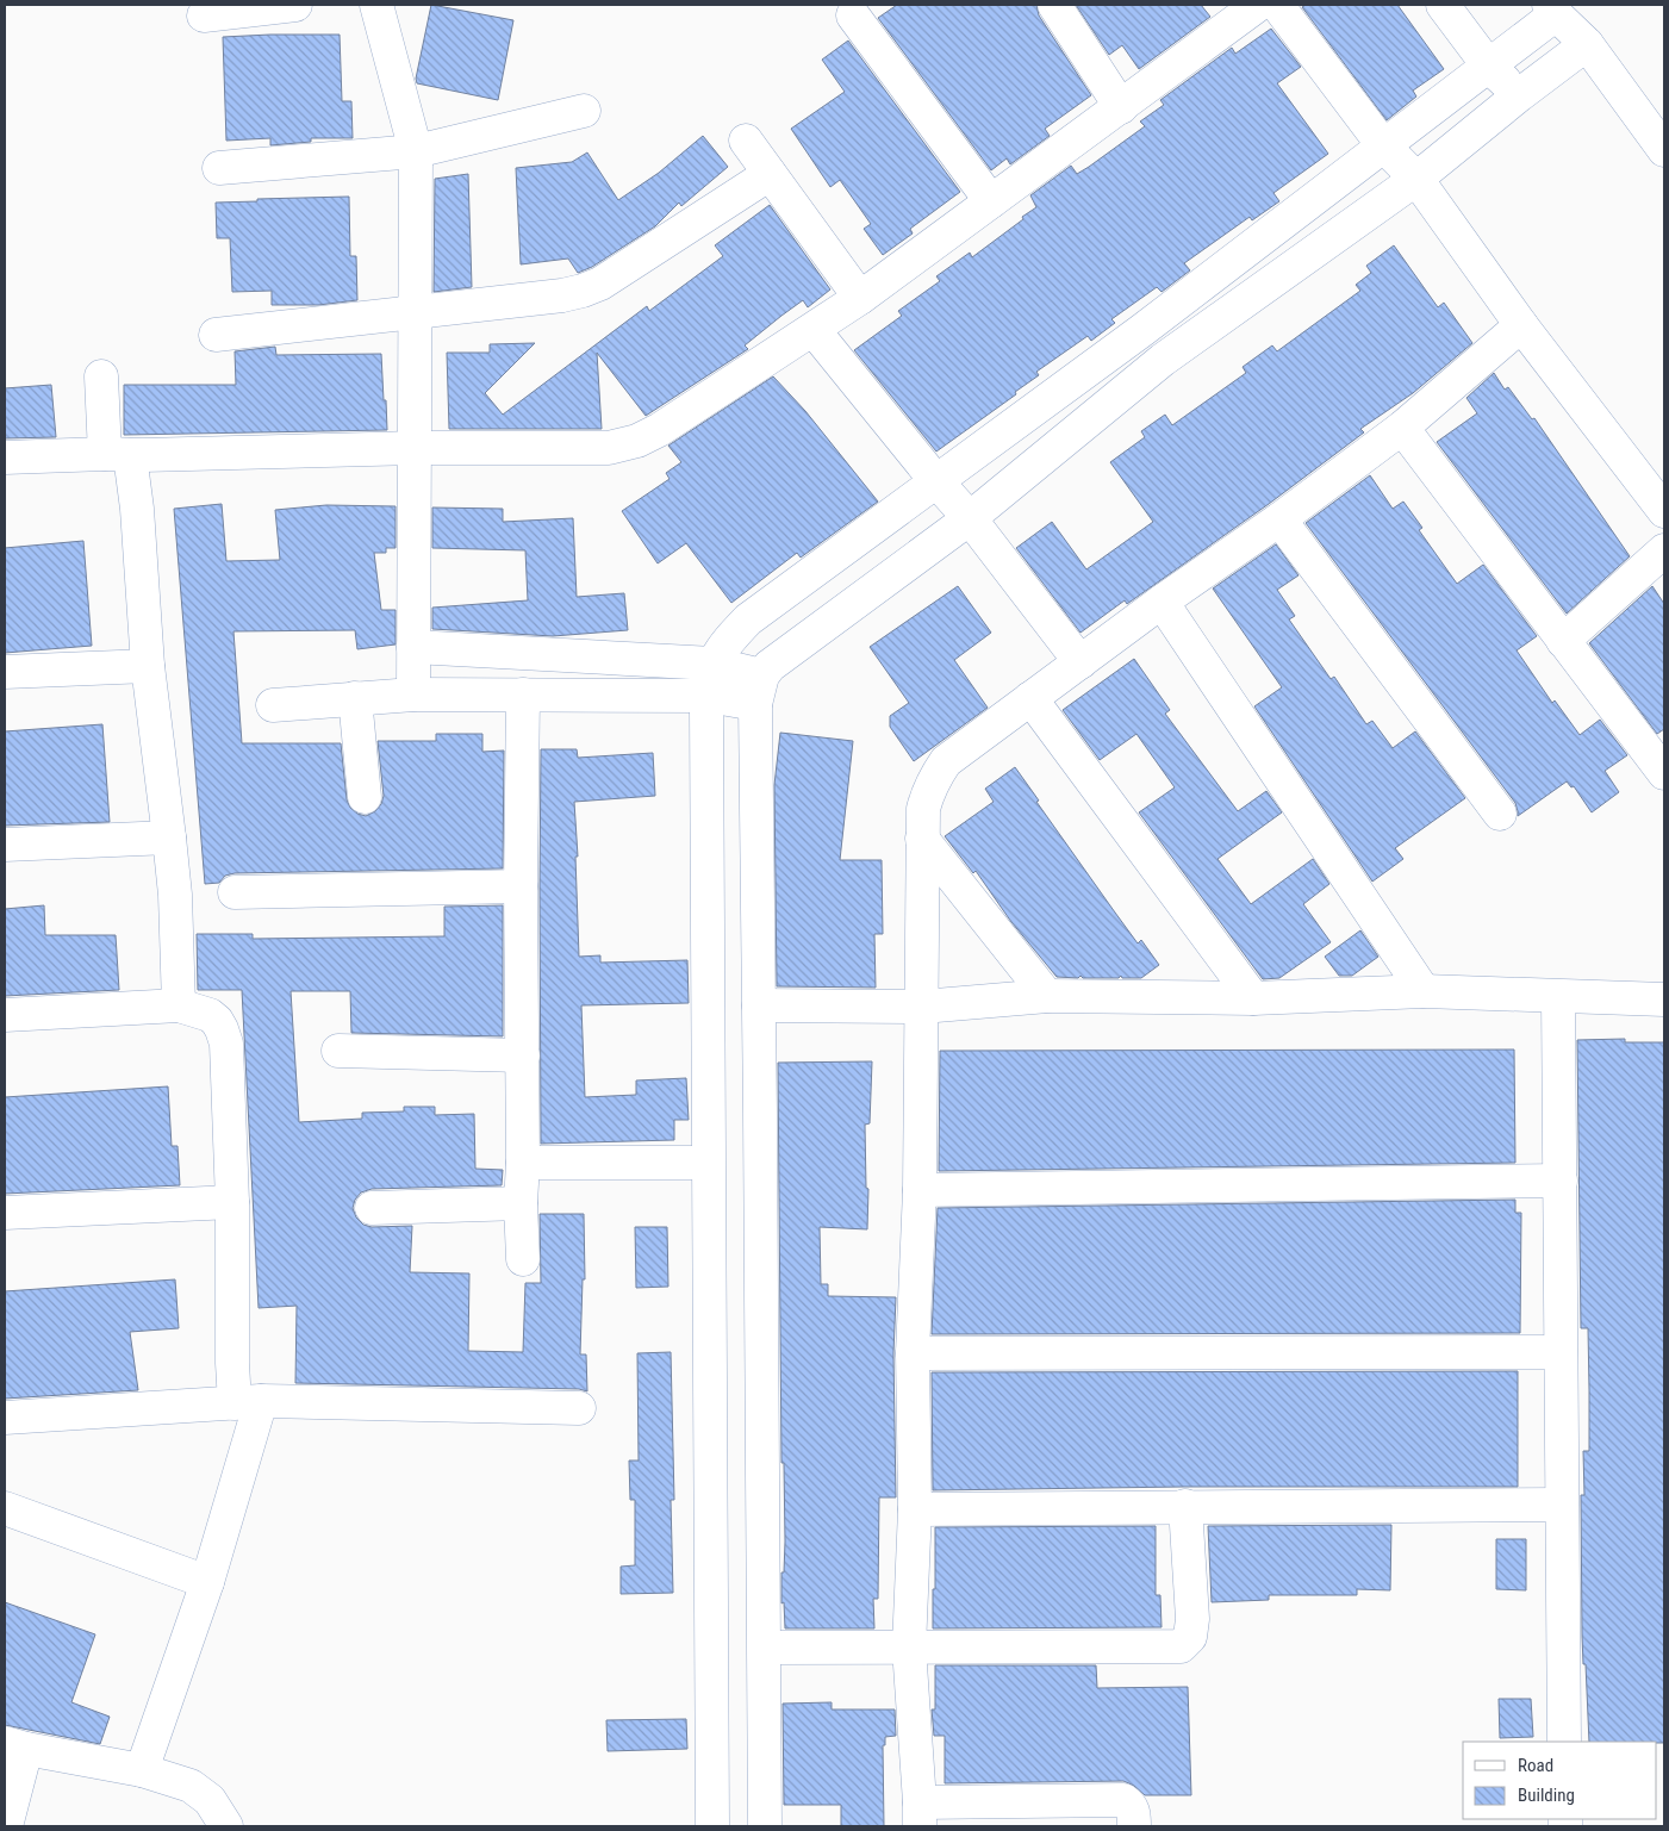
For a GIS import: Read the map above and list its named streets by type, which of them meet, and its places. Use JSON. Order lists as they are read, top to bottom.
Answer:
{
  "legend": ["Road", "Building"]
}
